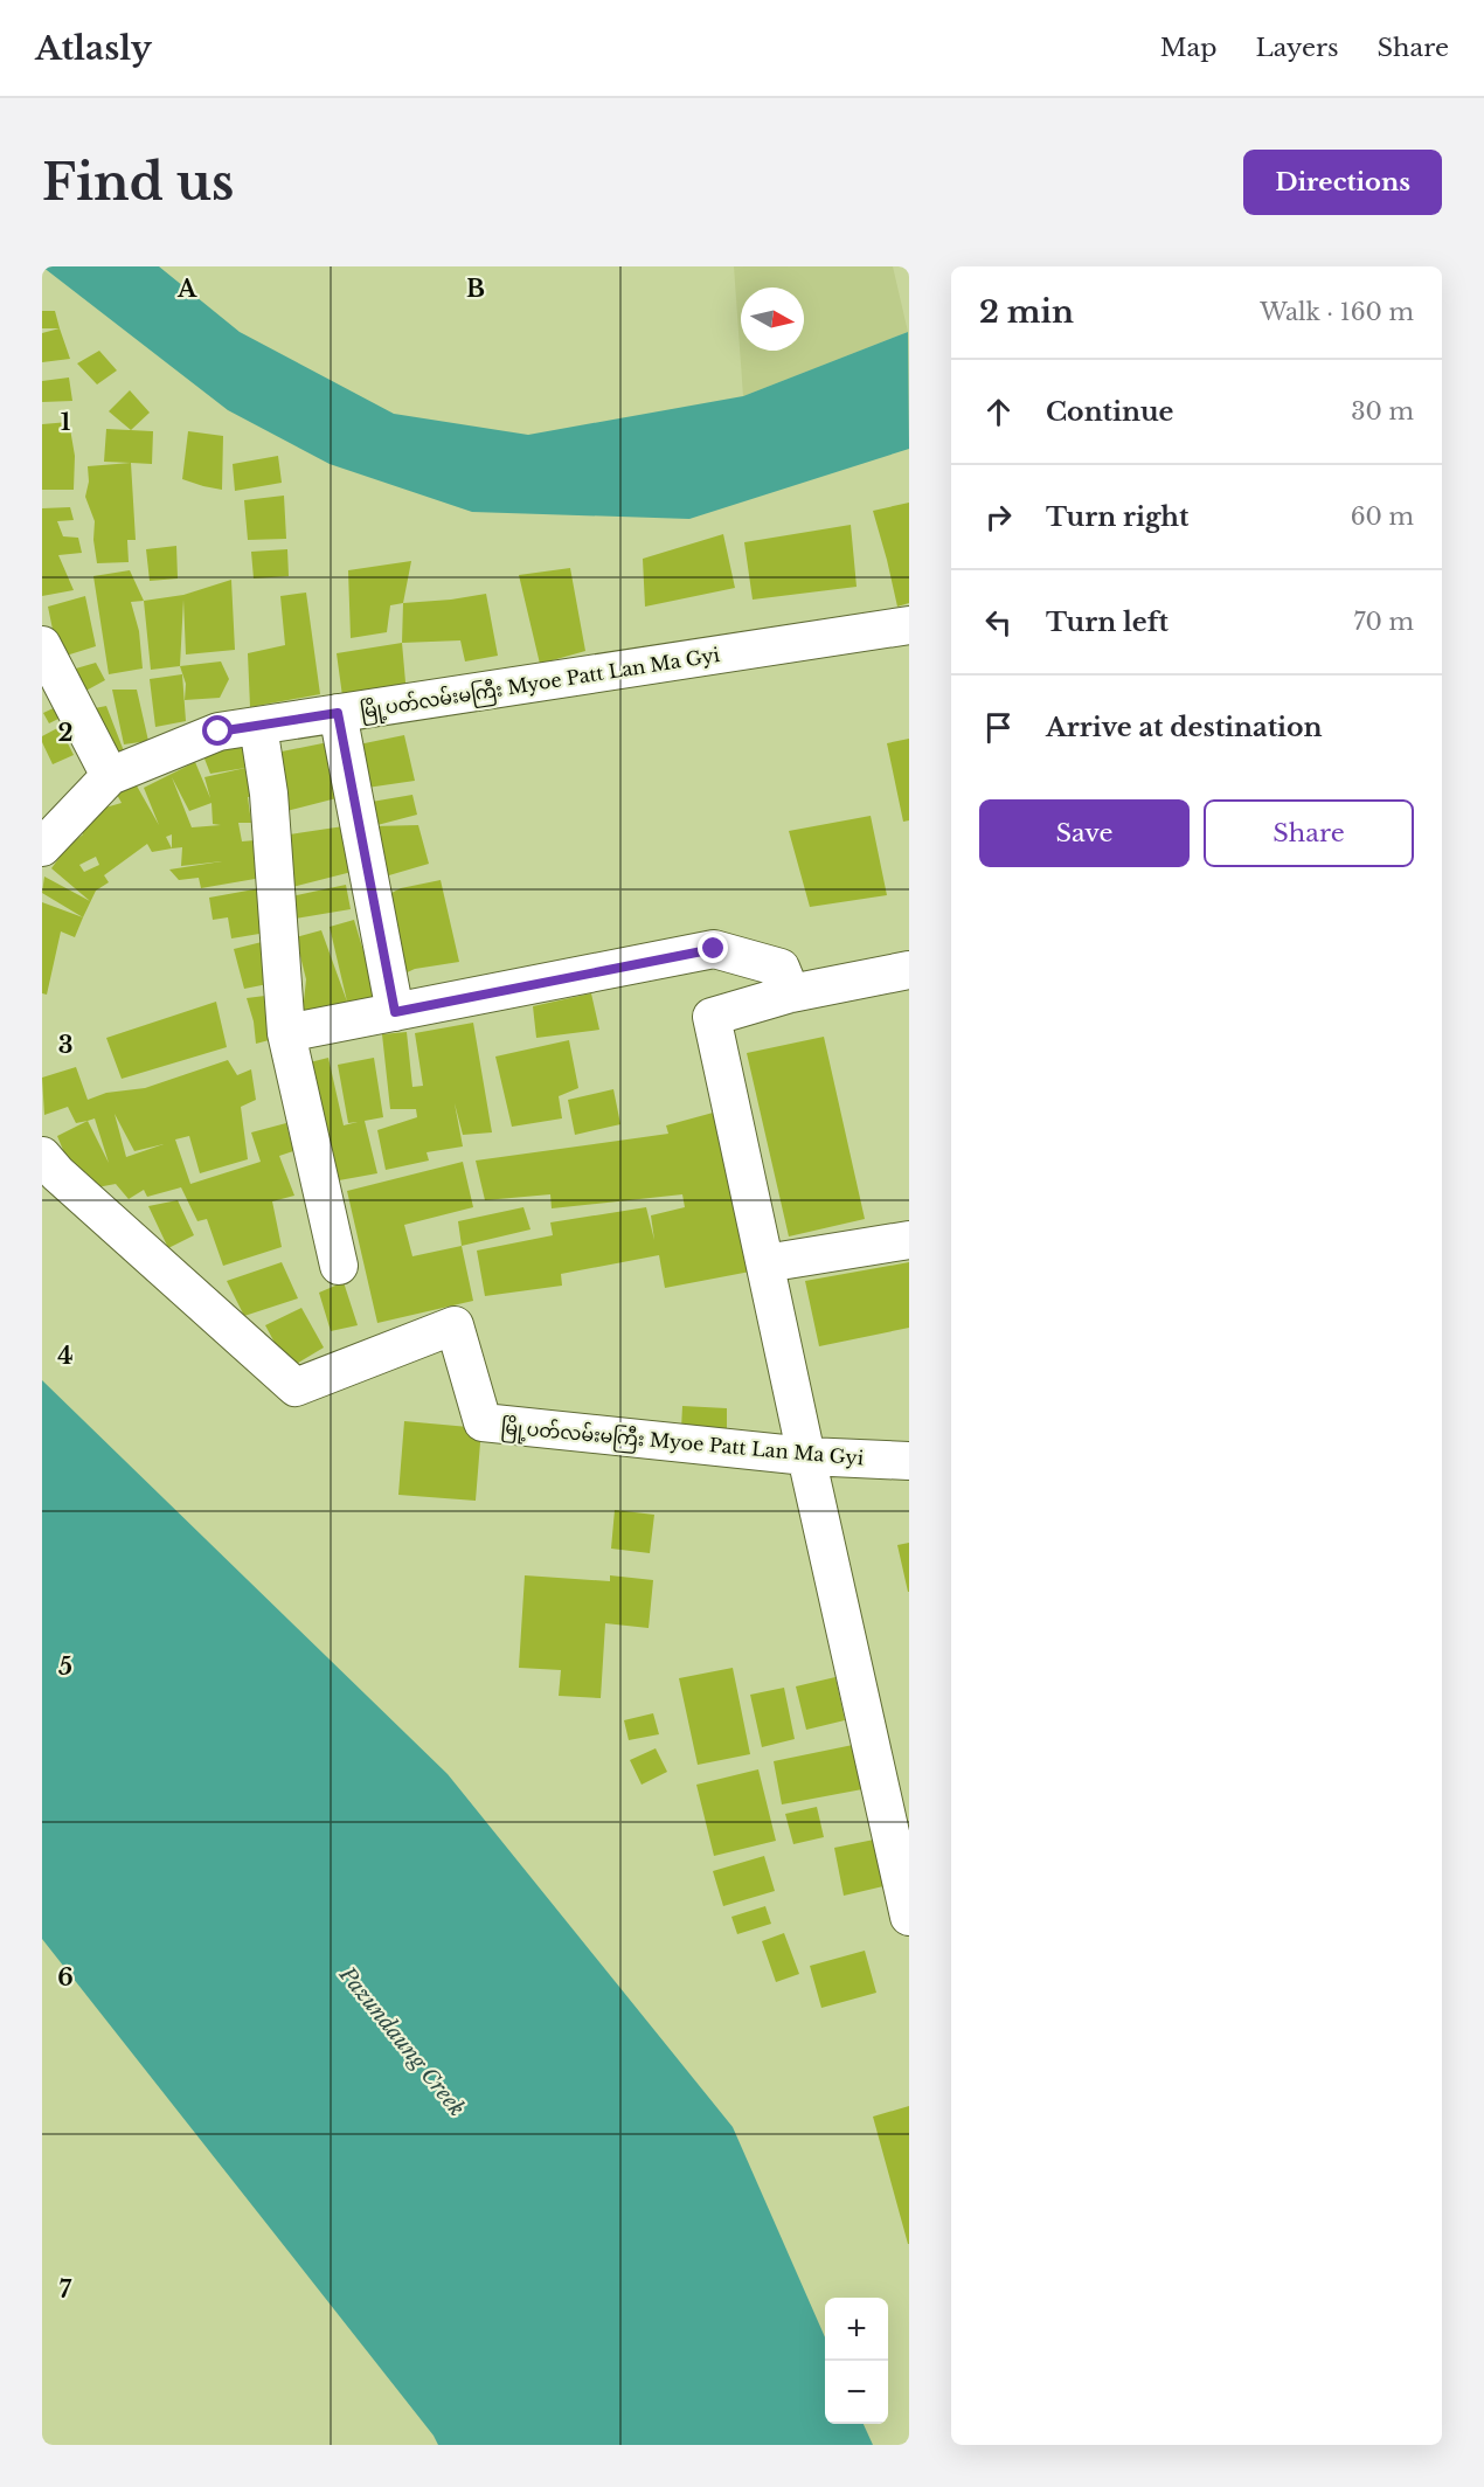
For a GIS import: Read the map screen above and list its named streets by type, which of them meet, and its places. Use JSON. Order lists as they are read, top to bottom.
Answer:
{
  "streets": {
    "street": ["မြို့ပတ်လမ်းမကြီး Myoe Patt Lan Ma Gyi"]
  },
  "water": ["Pazundaung Creek"],
  "north": "right",
  "page": {
    "header": "Atlasly",
    "nav": ["Map", "Layers", "Share"],
    "buttons": [
      "Directions",
      ["Save", "Share"]
    ],
    "title": "Find us",
    "heading": ["2 min", "Walk · 160 m"],
    "list": [
      ["Continue", "30 m"],
      ["Turn right", "60 m"],
      ["Turn left", "70 m"],
      "Arrive at destination"
    ],
    "map_buttons": ["+", "−"]
  },
  "grid": {
    "columns": ["A", "B"],
    "rows": [
      "1",
      "2",
      "3",
      "4",
      "5",
      "6",
      "7"
    ]
  }
}
